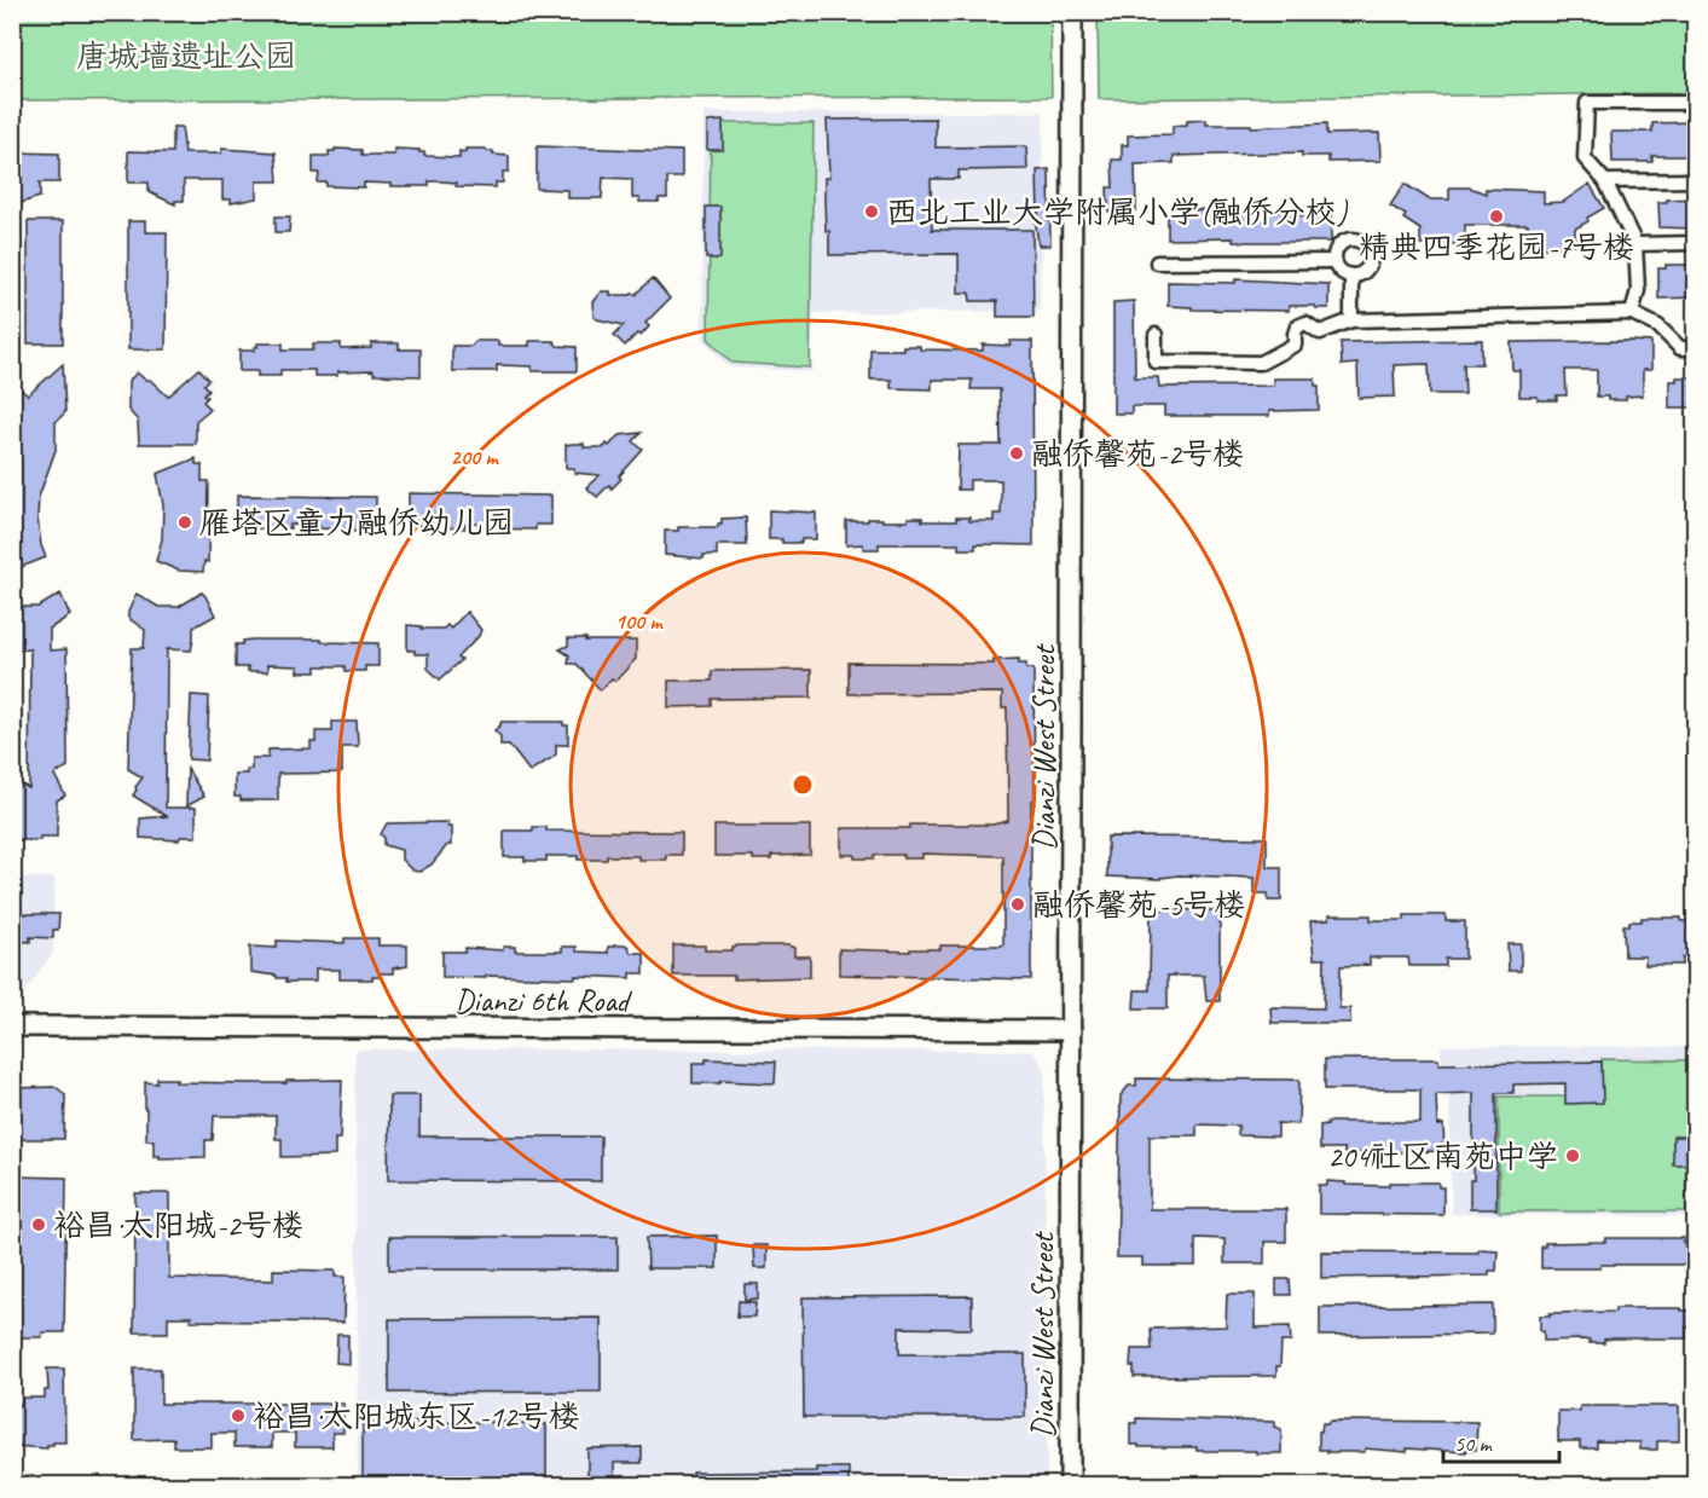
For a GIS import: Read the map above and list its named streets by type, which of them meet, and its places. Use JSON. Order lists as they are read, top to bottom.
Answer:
{
  "streets": {
    "street": ["Dianzi West Street", "Dianzi 6th Road"]
  },
  "crossings": [
    ["Dianzi West Street", "Dianzi 6th Road"]
  ],
  "parks": ["唐城墙遗址公园"],
  "places": [
    "西北工业大学附属小学(融侨分校)",
    "精典四季花园-7号楼",
    "融侨馨苑-2号楼",
    "雁塔区童力融侨幼儿园",
    "融侨馨苑-5号楼",
    "204社区南苑中学",
    "裕昌·太阳城-2号楼",
    "裕昌·太阳城东区-12号楼"
  ],
  "scale_bar": "50 m",
  "rings": ["200 m", "100 m"]
}
